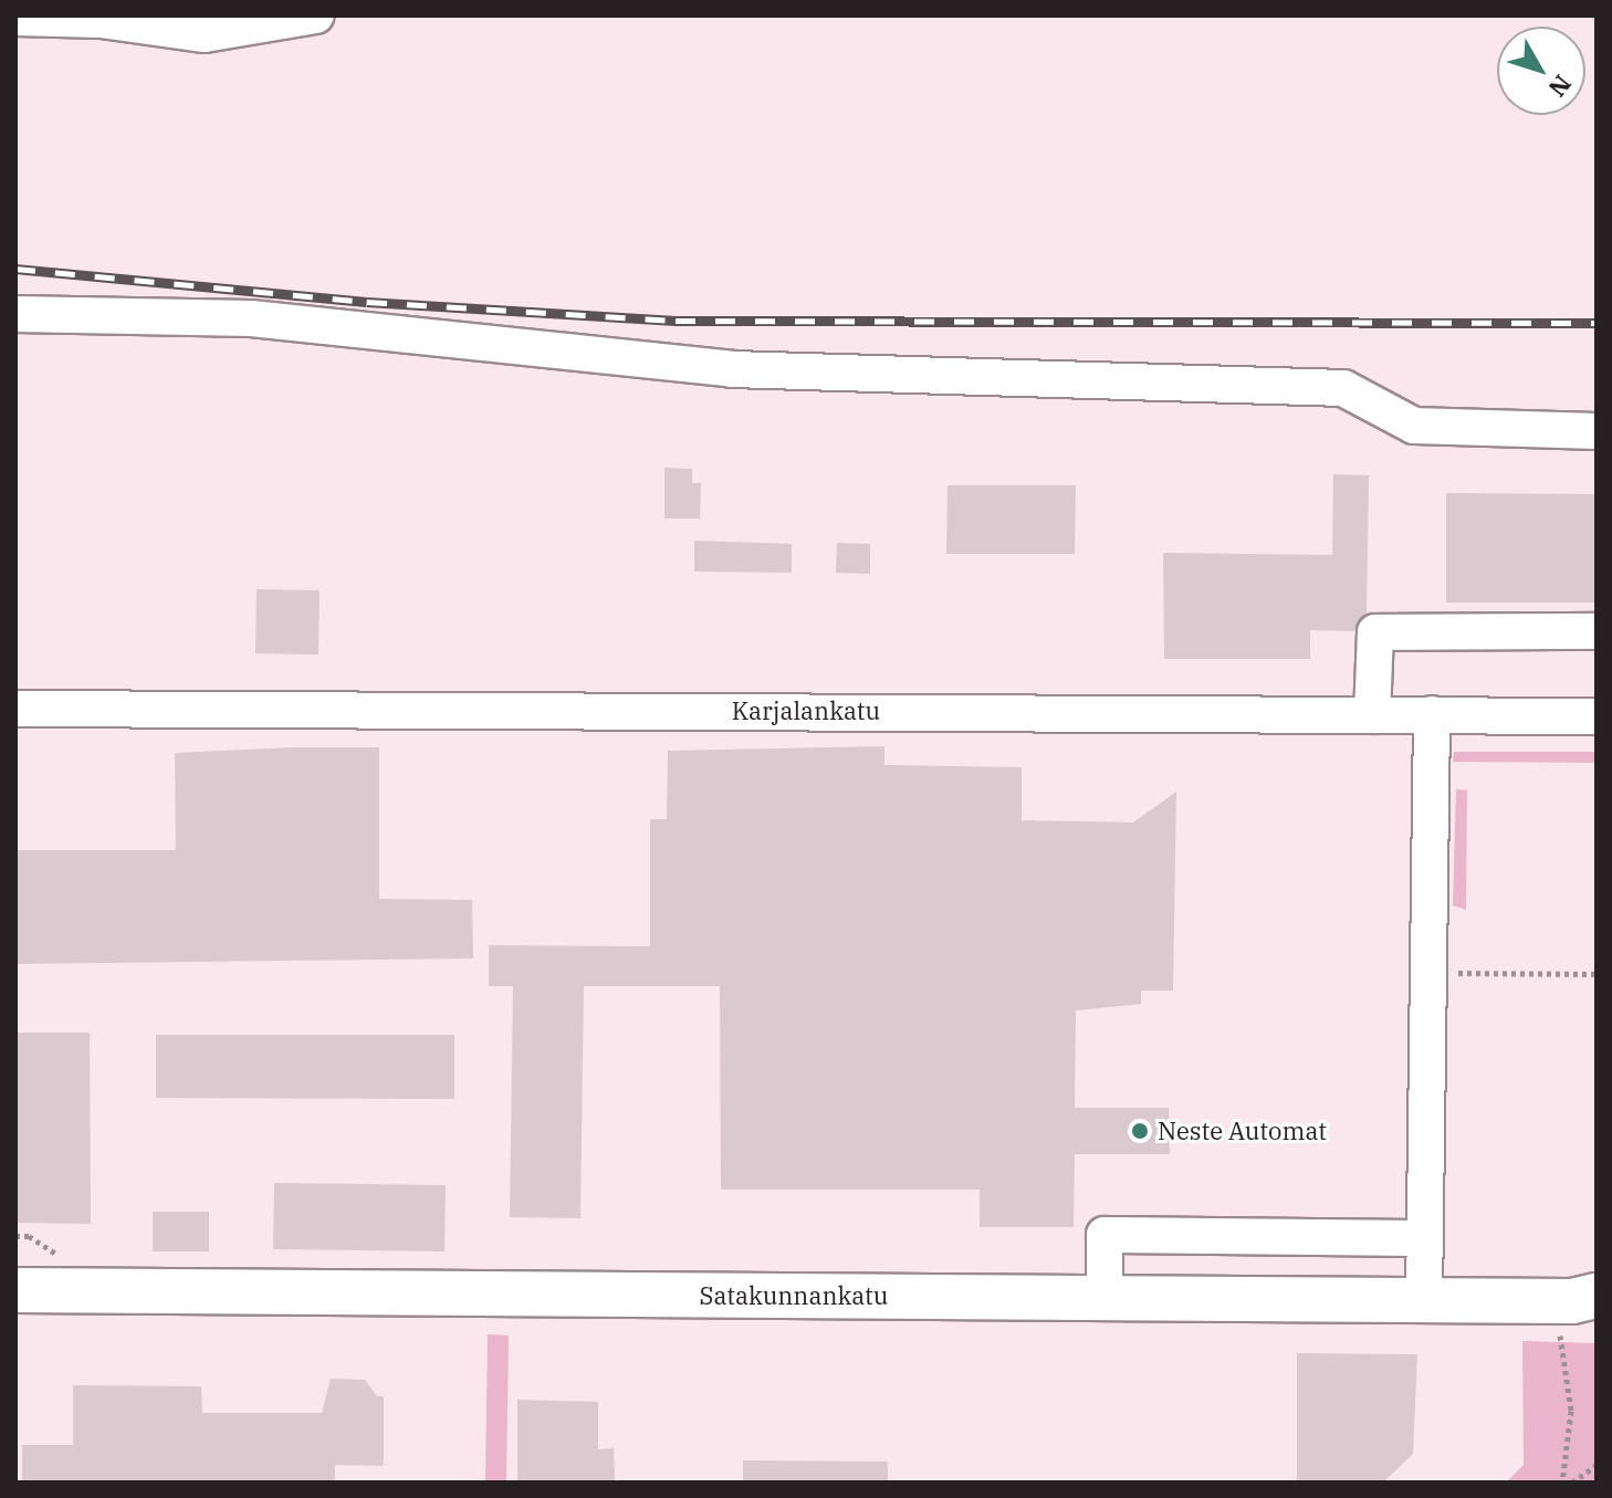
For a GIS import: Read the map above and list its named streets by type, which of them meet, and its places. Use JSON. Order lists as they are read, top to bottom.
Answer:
{
  "streets": {
    "main road": ["Satakunnankatu"],
    "street": ["Karjalankatu"]
  },
  "places": ["Neste Automat"],
  "north": "bottom right"
}
